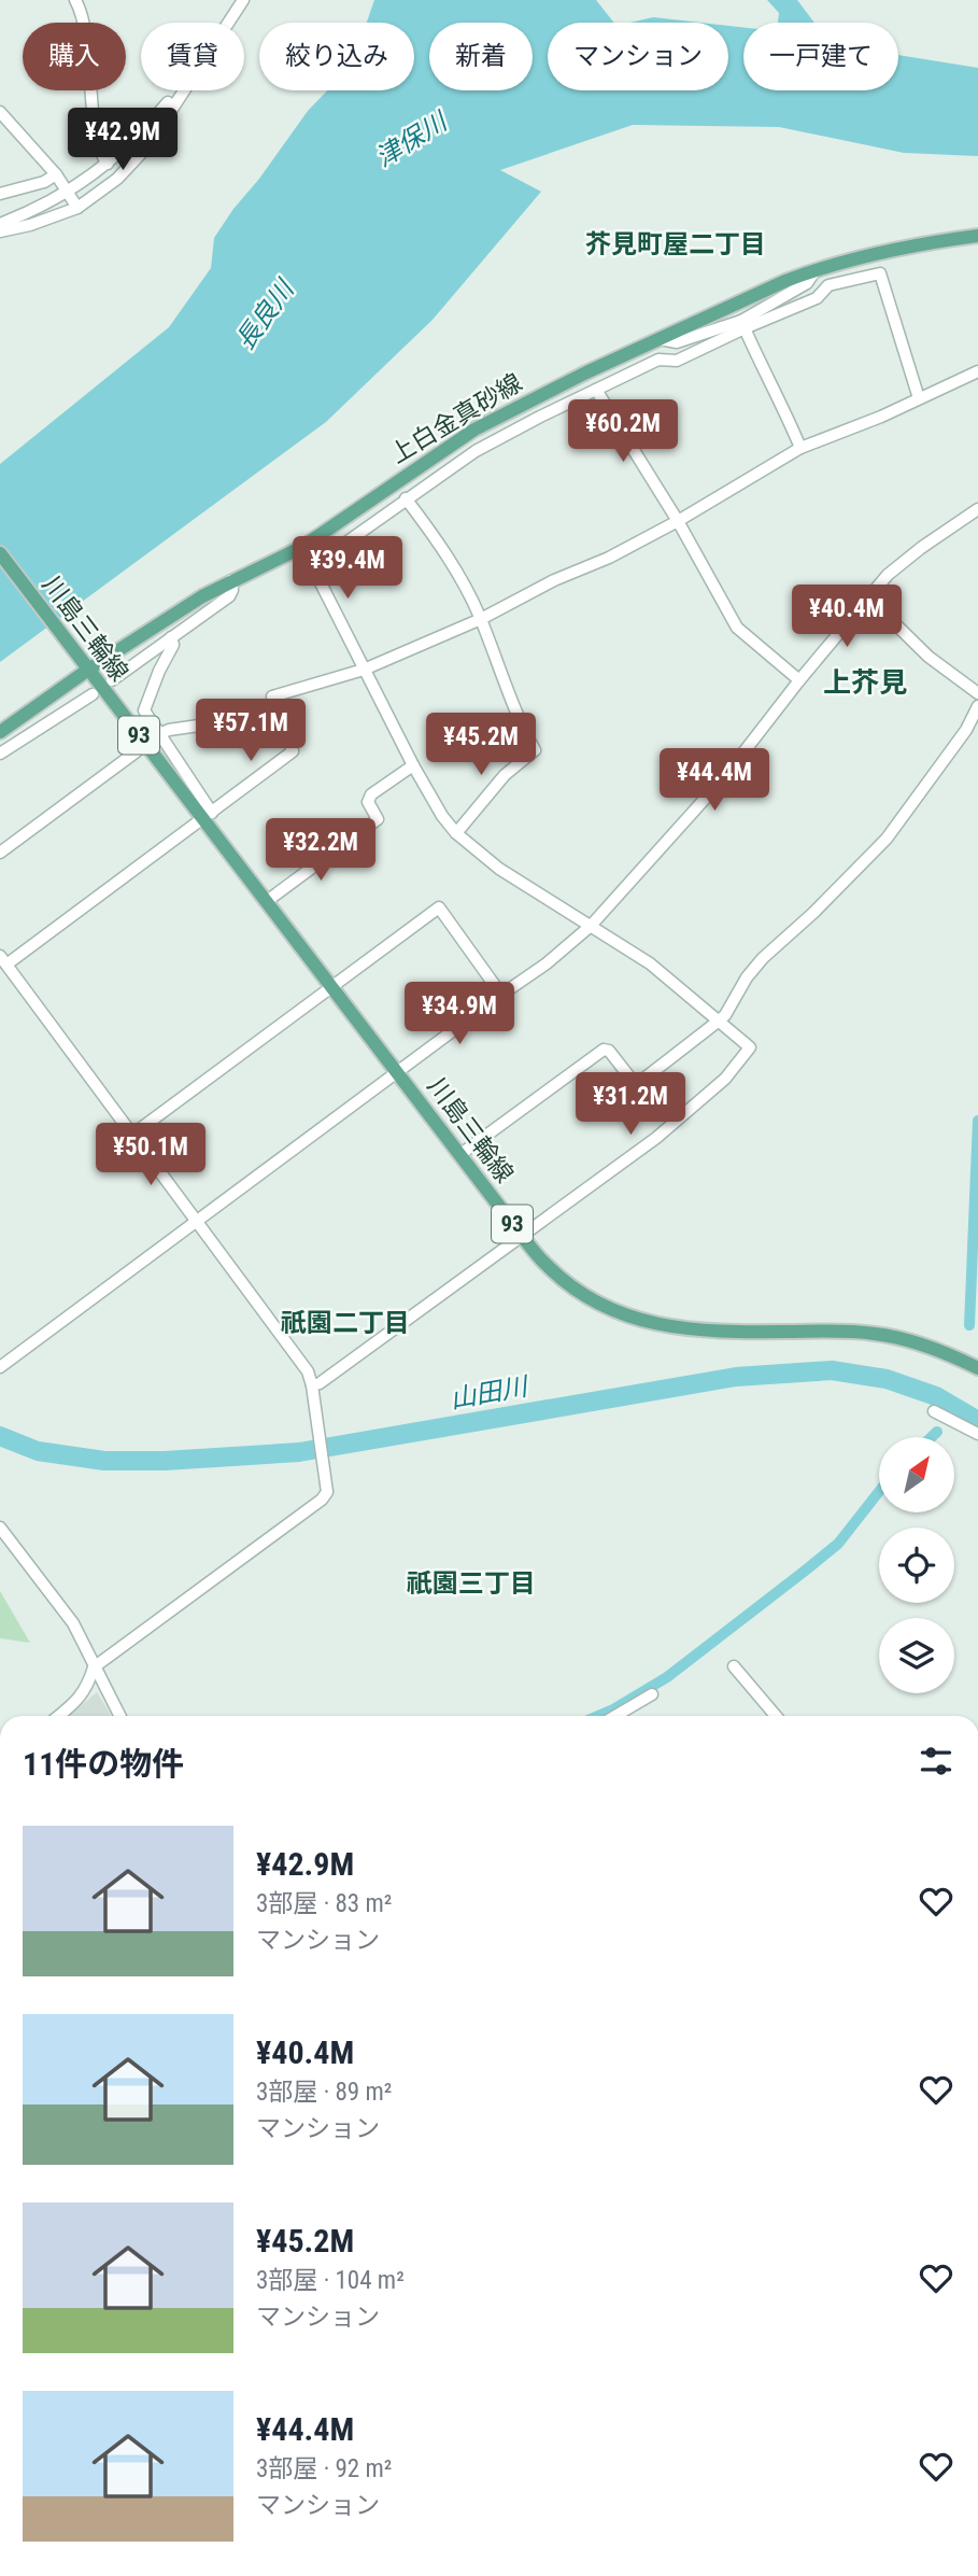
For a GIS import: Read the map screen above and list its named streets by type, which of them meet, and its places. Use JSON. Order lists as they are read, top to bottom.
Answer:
{
  "streets": {
    "main road": ["上白金真砂線", "川島三輪線", "93"]
  },
  "crossings": [
    ["上白金真砂線", "川島三輪線"]
  ],
  "districts": [
    "芥見町屋二丁目",
    "上芥見",
    "祇園二丁目",
    "祇園三丁目"
  ],
  "water": ["津保川", "長良川", "山田川"],
  "north": "top right",
  "page": {
    "chip": [
      "購入",
      "賃貸",
      "絞り込み",
      "新着",
      "マンション",
      "一戸建て"
    ],
    "price": [
      "¥42.9M",
      "¥60.2M",
      "¥39.4M",
      "¥40.4M",
      "¥57.1M",
      "¥45.2M",
      "¥44.4M",
      "¥32.2M",
      "¥34.9M",
      "¥31.2M",
      "¥50.1M"
    ],
    "heading": "11件の物件",
    "list": [
      {
        "name": "¥42.9M",
        "note": "3部屋 · 83 m² · マンション"
      },
      {
        "name": "¥40.4M",
        "note": "3部屋 · 89 m² · マンション"
      },
      {
        "name": "¥45.2M",
        "note": "3部屋 · 104 m² · マンション"
      },
      {
        "name": "¥44.4M",
        "note": "3部屋 · 92 m² · マンション"
      }
    ]
  }
}
